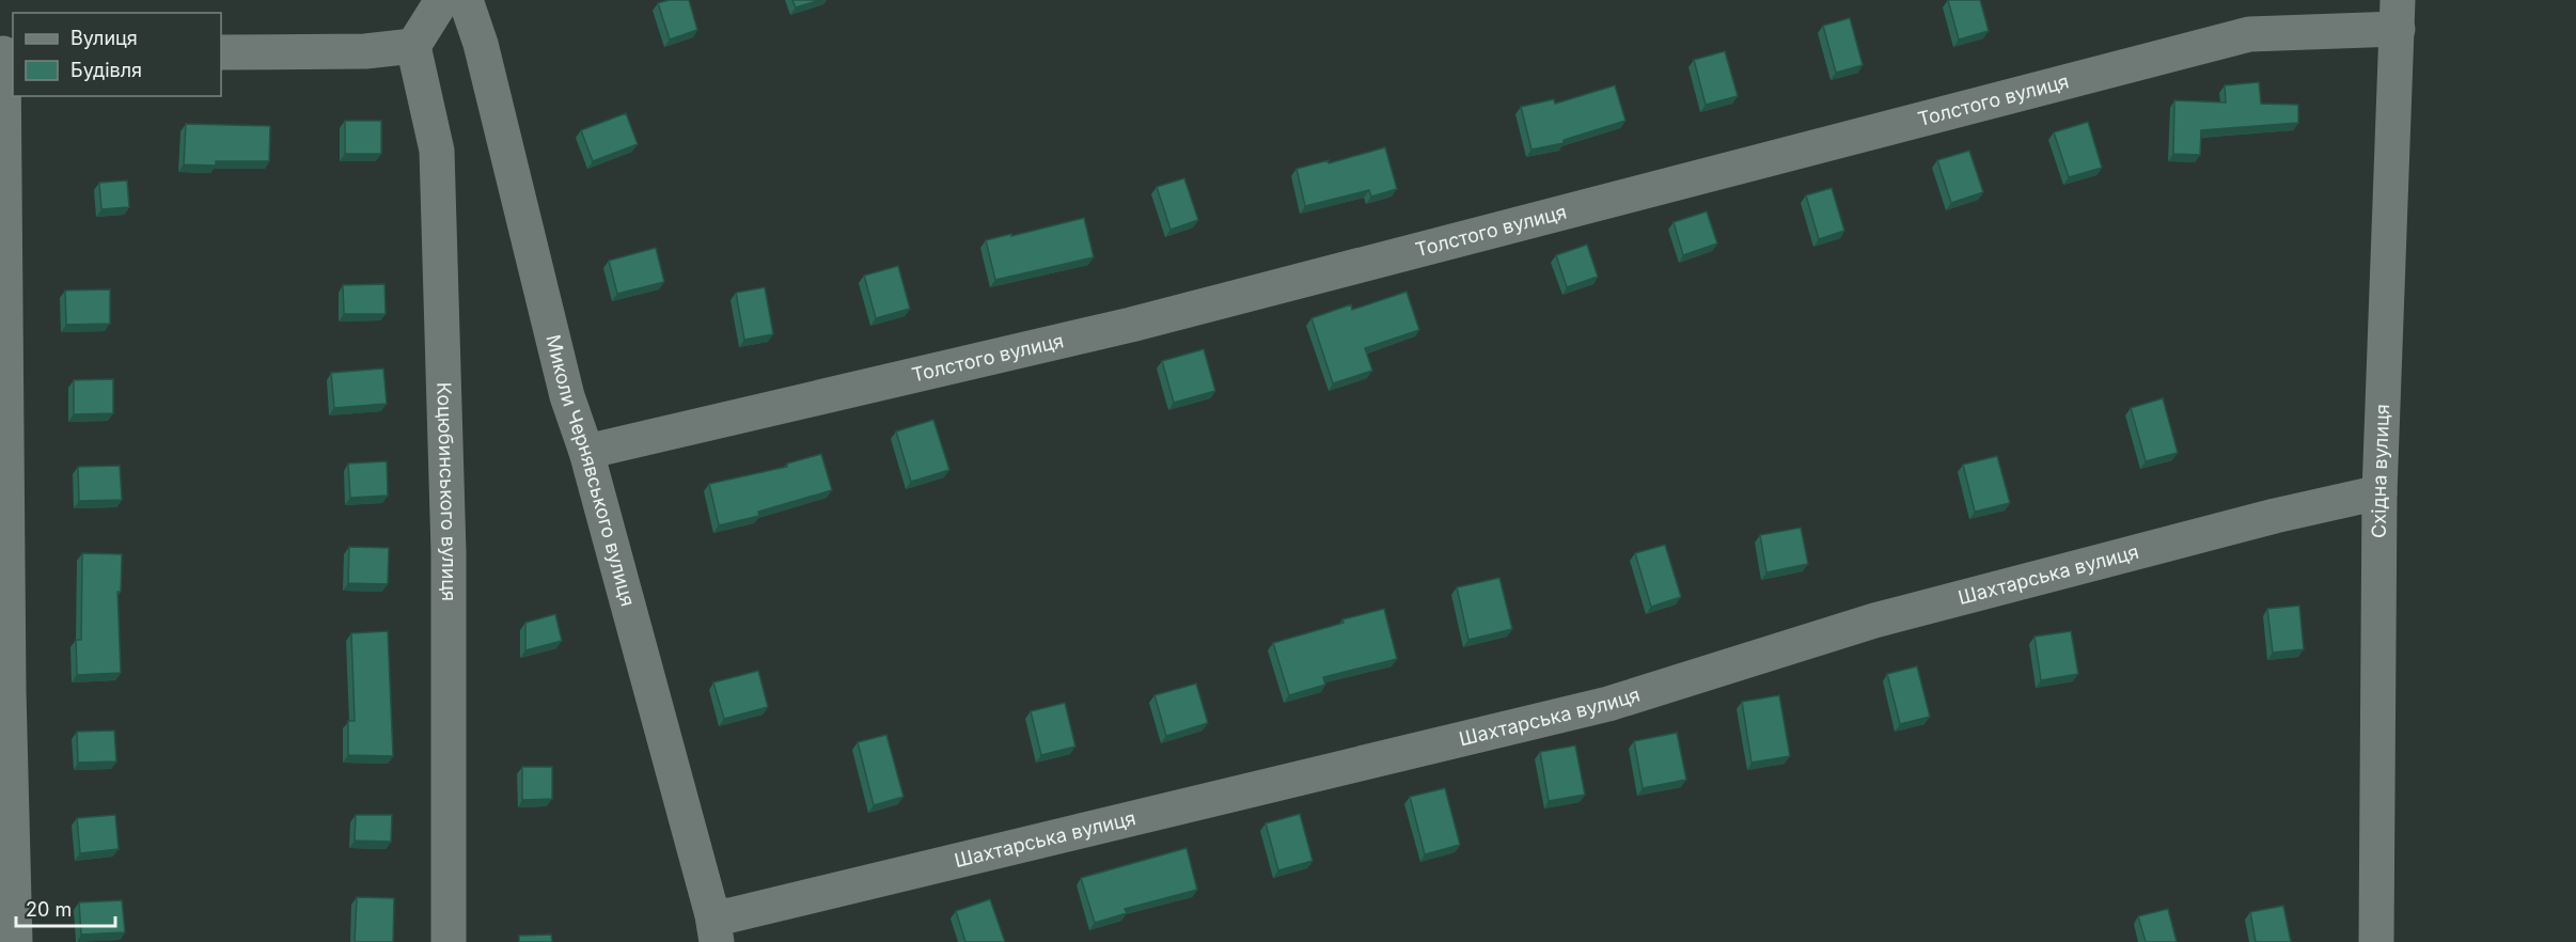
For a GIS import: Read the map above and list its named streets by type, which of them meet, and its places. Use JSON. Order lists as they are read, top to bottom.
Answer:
{
  "streets": {
    "street": [
      "Толстого вулиця",
      "Миколи Чернявського вулиця",
      "Східна вулиця",
      "Коцюбинського вулиця",
      "Шахтарська вулиця"
    ]
  },
  "crossings": [
    ["Толстого вулиця", "Миколи Чернявського вулиця"],
    ["Толстого вулиця", "Східна вулиця"],
    ["Миколи Чернявського вулиця", "Шахтарська вулиця"],
    ["Східна вулиця", "Шахтарська вулиця"]
  ],
  "legend": ["Вулиця", "Будівля"],
  "scale_bar": "20 m"
}
